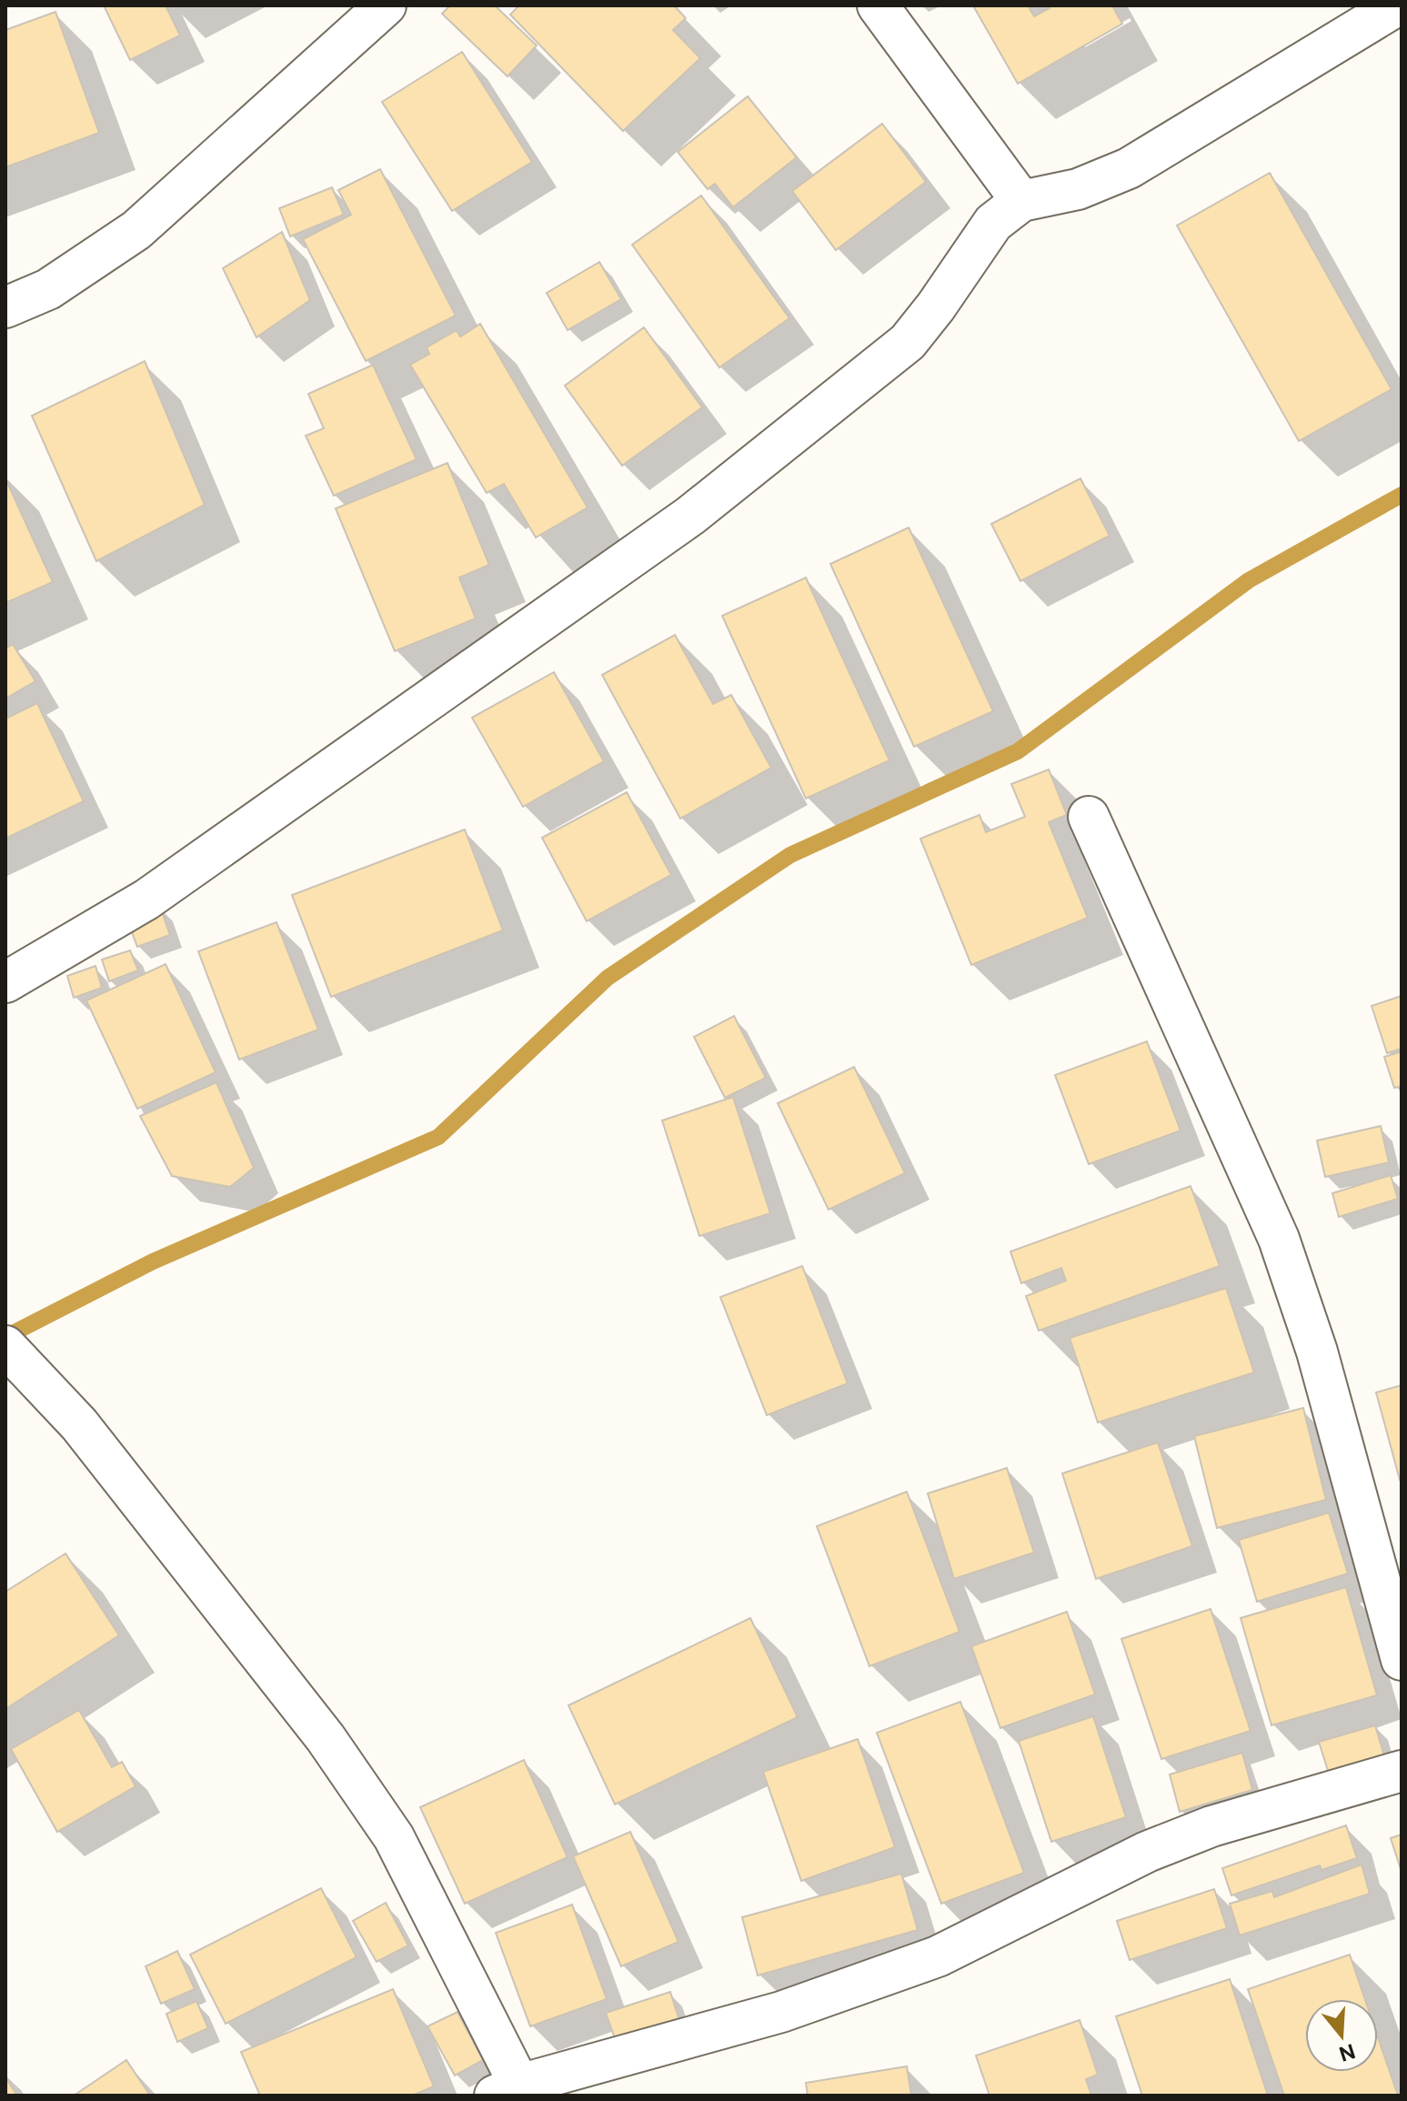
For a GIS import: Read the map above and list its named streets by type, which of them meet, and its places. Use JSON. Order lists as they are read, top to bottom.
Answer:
{
  "north": "bottom"
}
